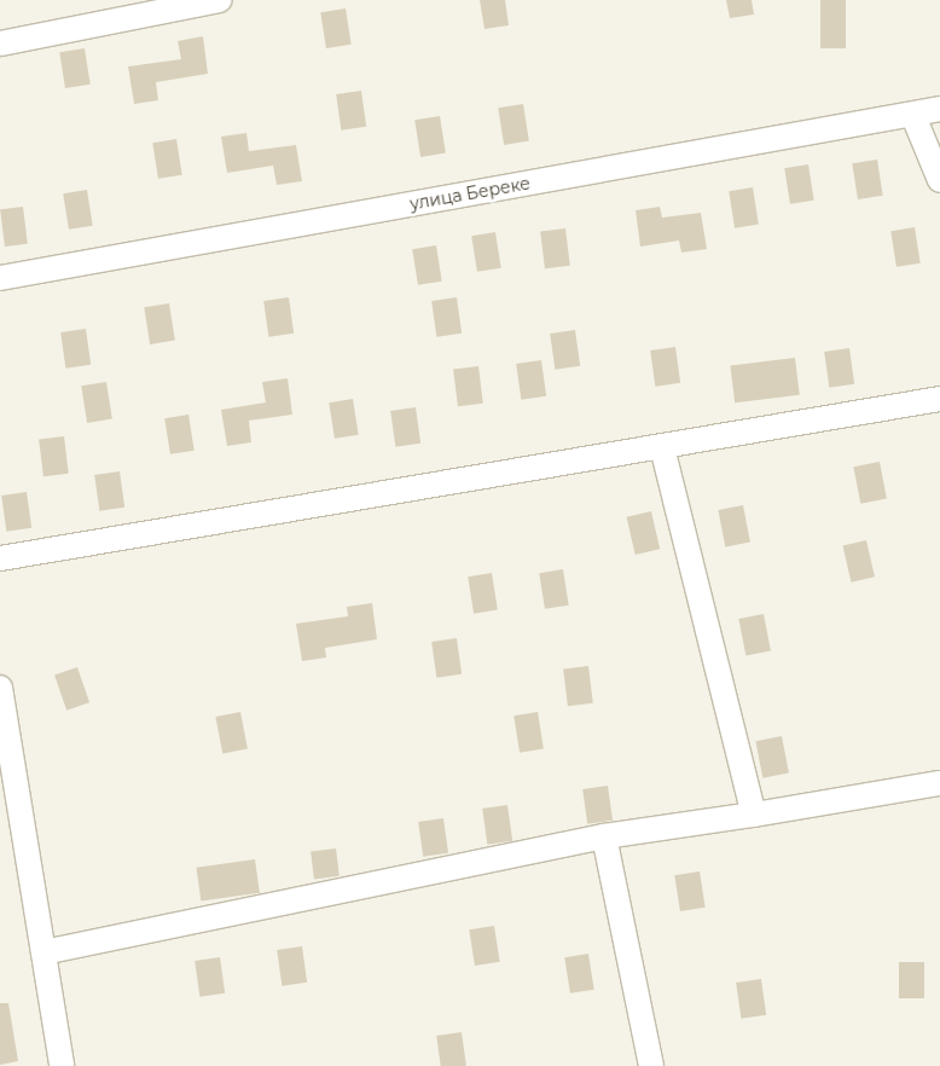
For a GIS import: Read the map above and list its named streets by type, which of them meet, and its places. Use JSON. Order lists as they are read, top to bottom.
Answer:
{
  "streets": {
    "street": ["улица Береке"]
  }
}
